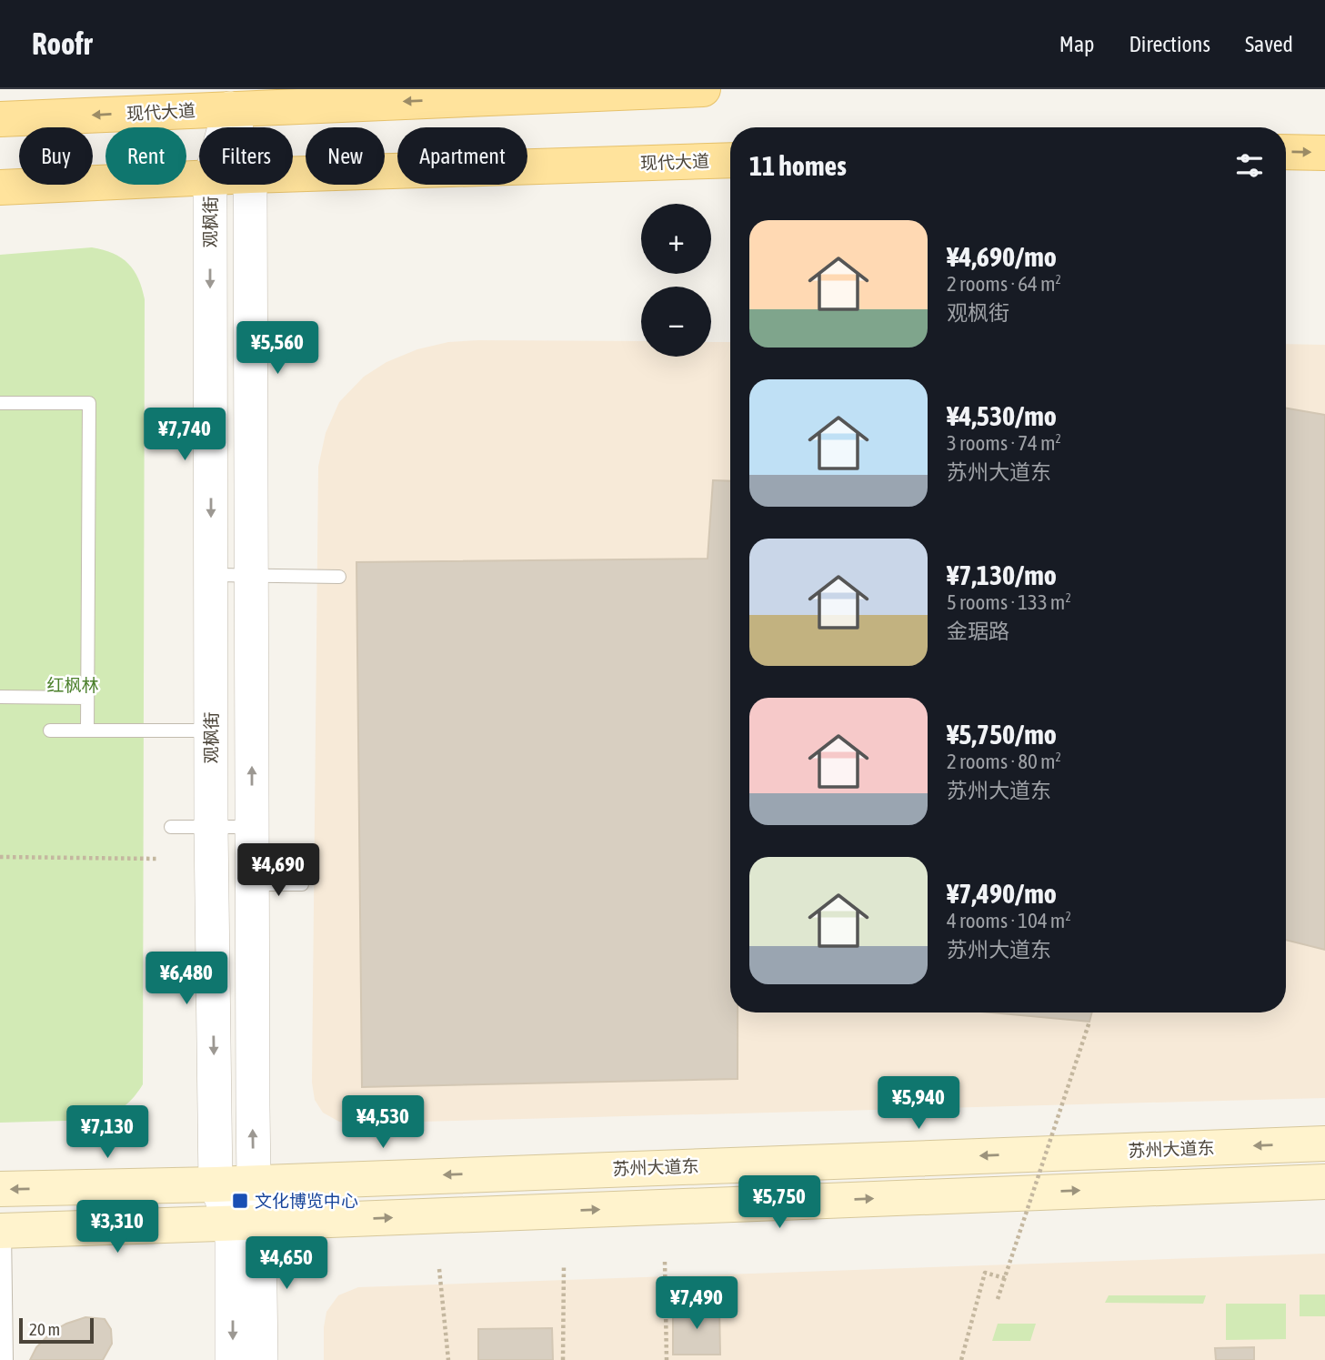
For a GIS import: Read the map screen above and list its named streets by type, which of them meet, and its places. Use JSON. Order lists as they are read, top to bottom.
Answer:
{
  "streets": {
    "main road": ["现代大道", "苏州大道东"],
    "street": ["观枫街"]
  },
  "crossings": [
    ["现代大道", "观枫街"],
    ["观枫街", "苏州大道东"]
  ],
  "parks": ["红枫林"],
  "places": {
    "transit": ["文化博览中心"]
  },
  "scale_bar": "20 m",
  "page": {
    "header": "Roofr",
    "nav": ["Map", "Directions", "Saved"],
    "chip": [
      "Buy",
      "Rent",
      "Filters",
      "New",
      "Apartment"
    ],
    "heading": "11 homes",
    "map_buttons": ["+", "−"],
    "list": [
      {
        "name": "¥4,690/mo",
        "note": "2 rooms · 64 m² · 观枫街"
      },
      {
        "name": "¥4,530/mo",
        "note": "3 rooms · 74 m² · 苏州大道东"
      },
      {
        "name": "¥7,130/mo",
        "note": "5 rooms · 133 m² · 金琚路"
      },
      {
        "name": "¥5,750/mo",
        "note": "2 rooms · 80 m² · 苏州大道东"
      },
      {
        "name": "¥7,490/mo",
        "note": "4 rooms · 104 m² · 苏州大道东"
      }
    ],
    "price": [
      "¥5,560",
      "¥7,740",
      "¥4,690",
      "¥6,480",
      "¥5,940",
      "¥4,530",
      "¥7,130",
      "¥5,750",
      "¥3,310",
      "¥4,650",
      "¥7,490"
    ],
    "scale": "20 m"
  }
}
